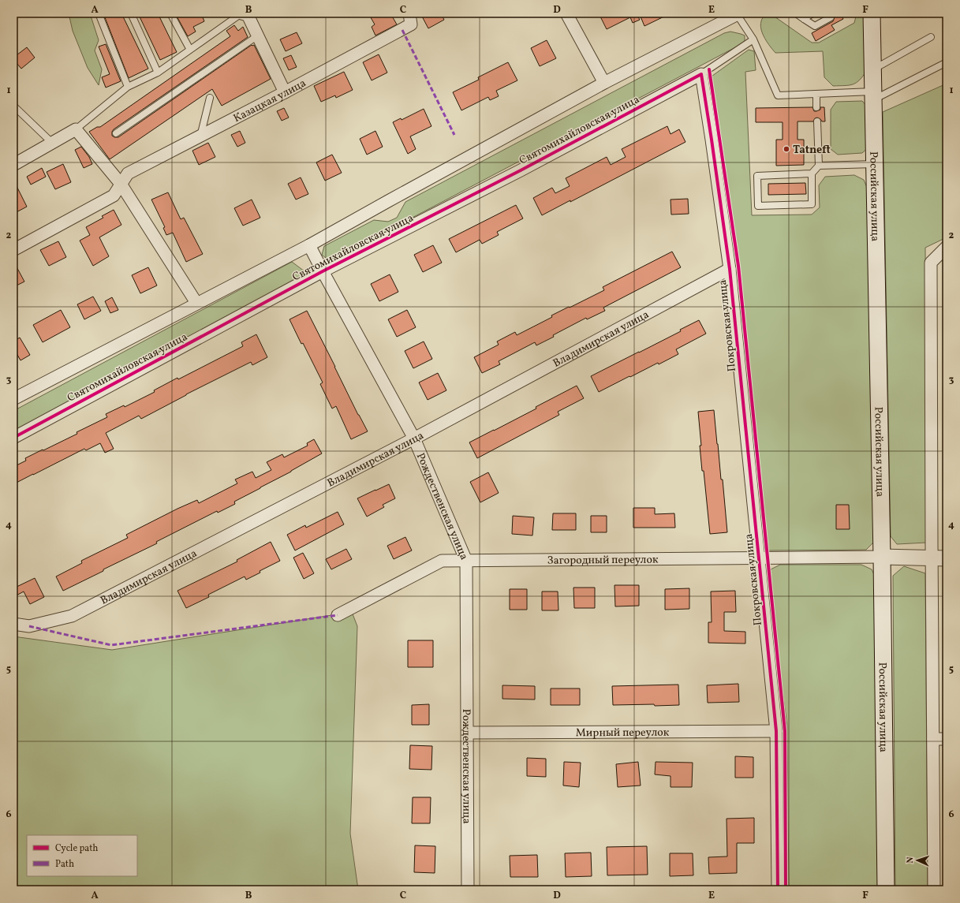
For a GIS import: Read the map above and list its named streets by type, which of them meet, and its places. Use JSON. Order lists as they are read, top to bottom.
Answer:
{
  "streets": {
    "main road": ["Российская улица"],
    "street": [
      "Казацкая улица",
      "Святомихайловская улица",
      "Покровская улица",
      "Владимирская улица",
      "Рождественская улица",
      "Загородный переулок",
      "Мирный переулок"
    ]
  },
  "crossings": [
    ["Святомихайловская улица", "Покровская улица"],
    ["Святомихайловская улица", "Рождественская улица"],
    ["Российская улица", "Загородный переулок"],
    ["Покровская улица", "Владимирская улица"],
    ["Покровская улица", "Загородный переулок"],
    ["Покровская улица", "Мирный переулок"],
    ["Владимирская улица", "Рождественская улица"],
    ["Рождественская улица", "Загородный переулок"],
    ["Рождественская улица", "Мирный переулок"]
  ],
  "places": ["Tatneft"],
  "legend": ["Cycle path", "Path"],
  "north": "left",
  "grid": {
    "columns": [
      "A",
      "B",
      "C",
      "D",
      "E",
      "F"
    ],
    "rows": [
      "1",
      "2",
      "3",
      "4",
      "5",
      "6"
    ]
  }
}
